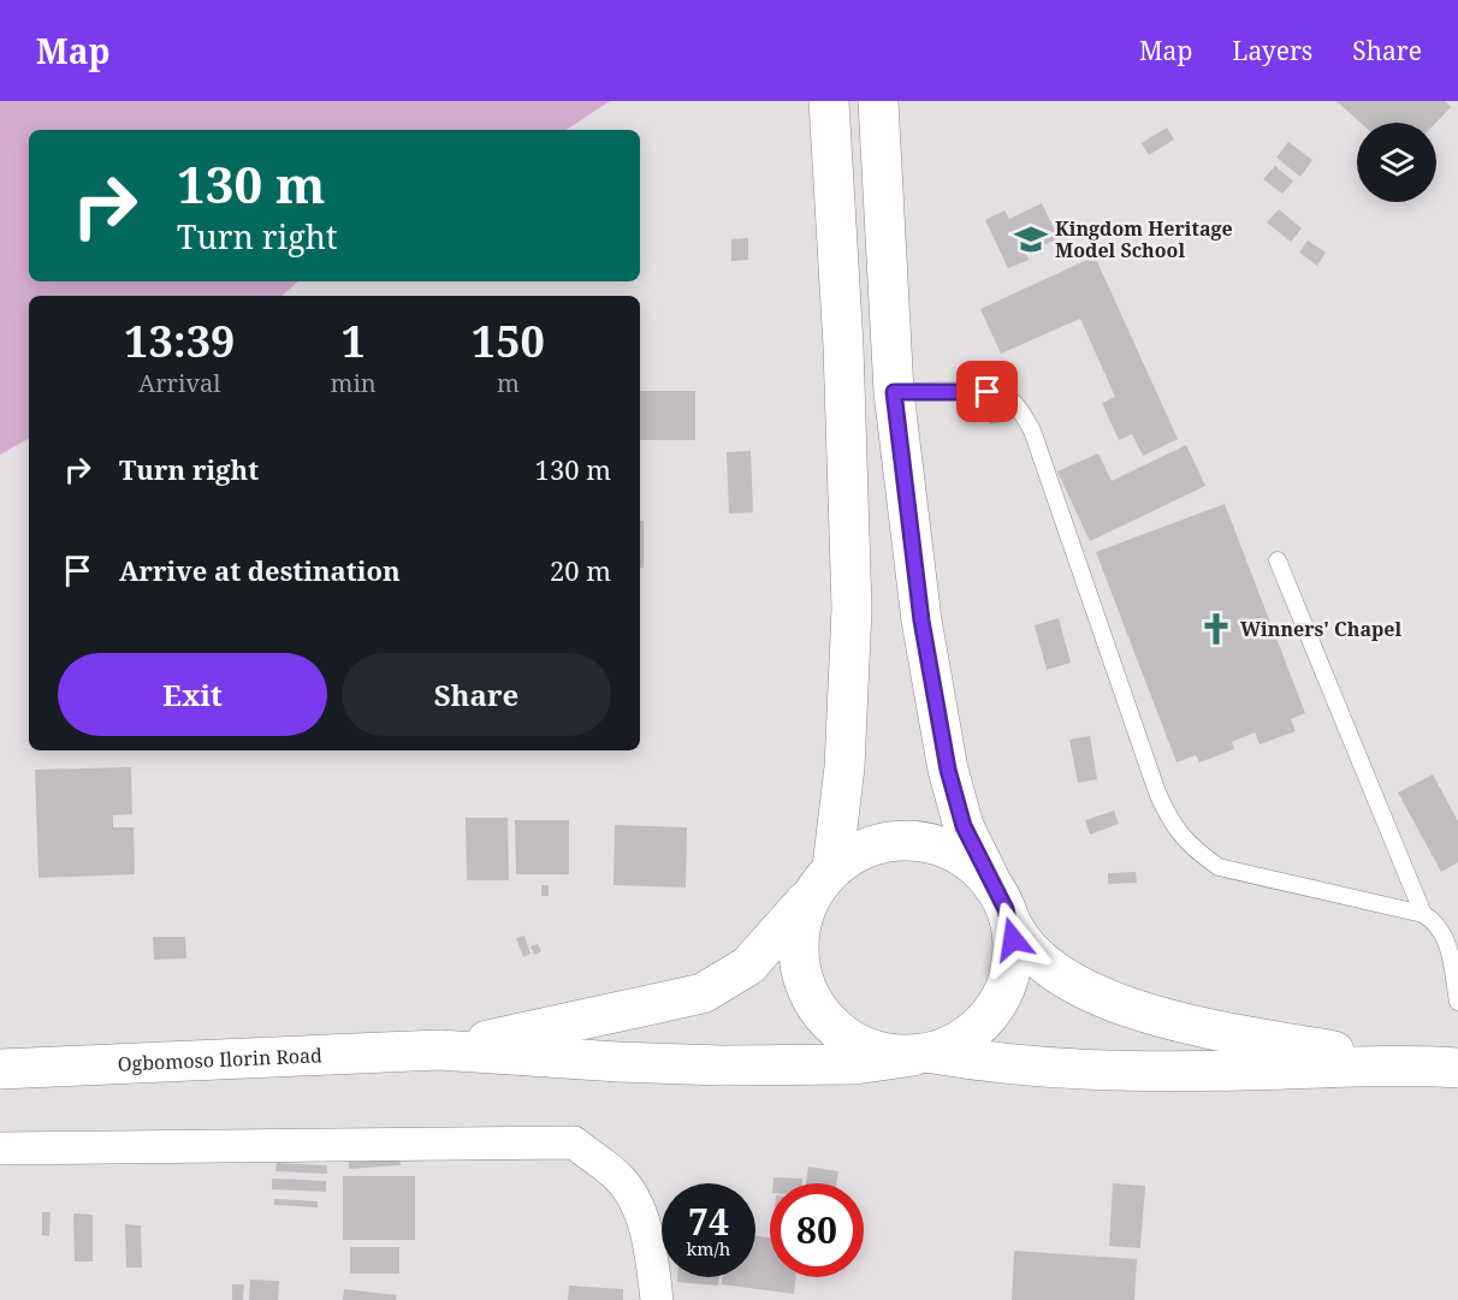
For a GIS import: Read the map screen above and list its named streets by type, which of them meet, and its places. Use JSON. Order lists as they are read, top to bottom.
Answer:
{
  "streets": {
    "main road": ["Ogbomoso Ilorin Road"]
  },
  "places": {
    "school or university": ["Kingdom Heritage Model School"],
    "church": ["Winners' Chapel"]
  },
  "page": {
    "header": "Map",
    "nav": ["Map", "Layers", "Share"],
    "turn": ["130 m", "Turn right"],
    "eta": [
      "13:39",
      "Arrival",
      "1",
      "min",
      "150",
      "m"
    ],
    "list": [
      {
        "name": "Turn right",
        "value": "130 m"
      },
      {
        "name": "Arrive at destination",
        "value": "20 m"
      }
    ],
    "buttons": ["Exit", "Share"],
    "speed": "74 km/h",
    "limit": "80"
  }
}
